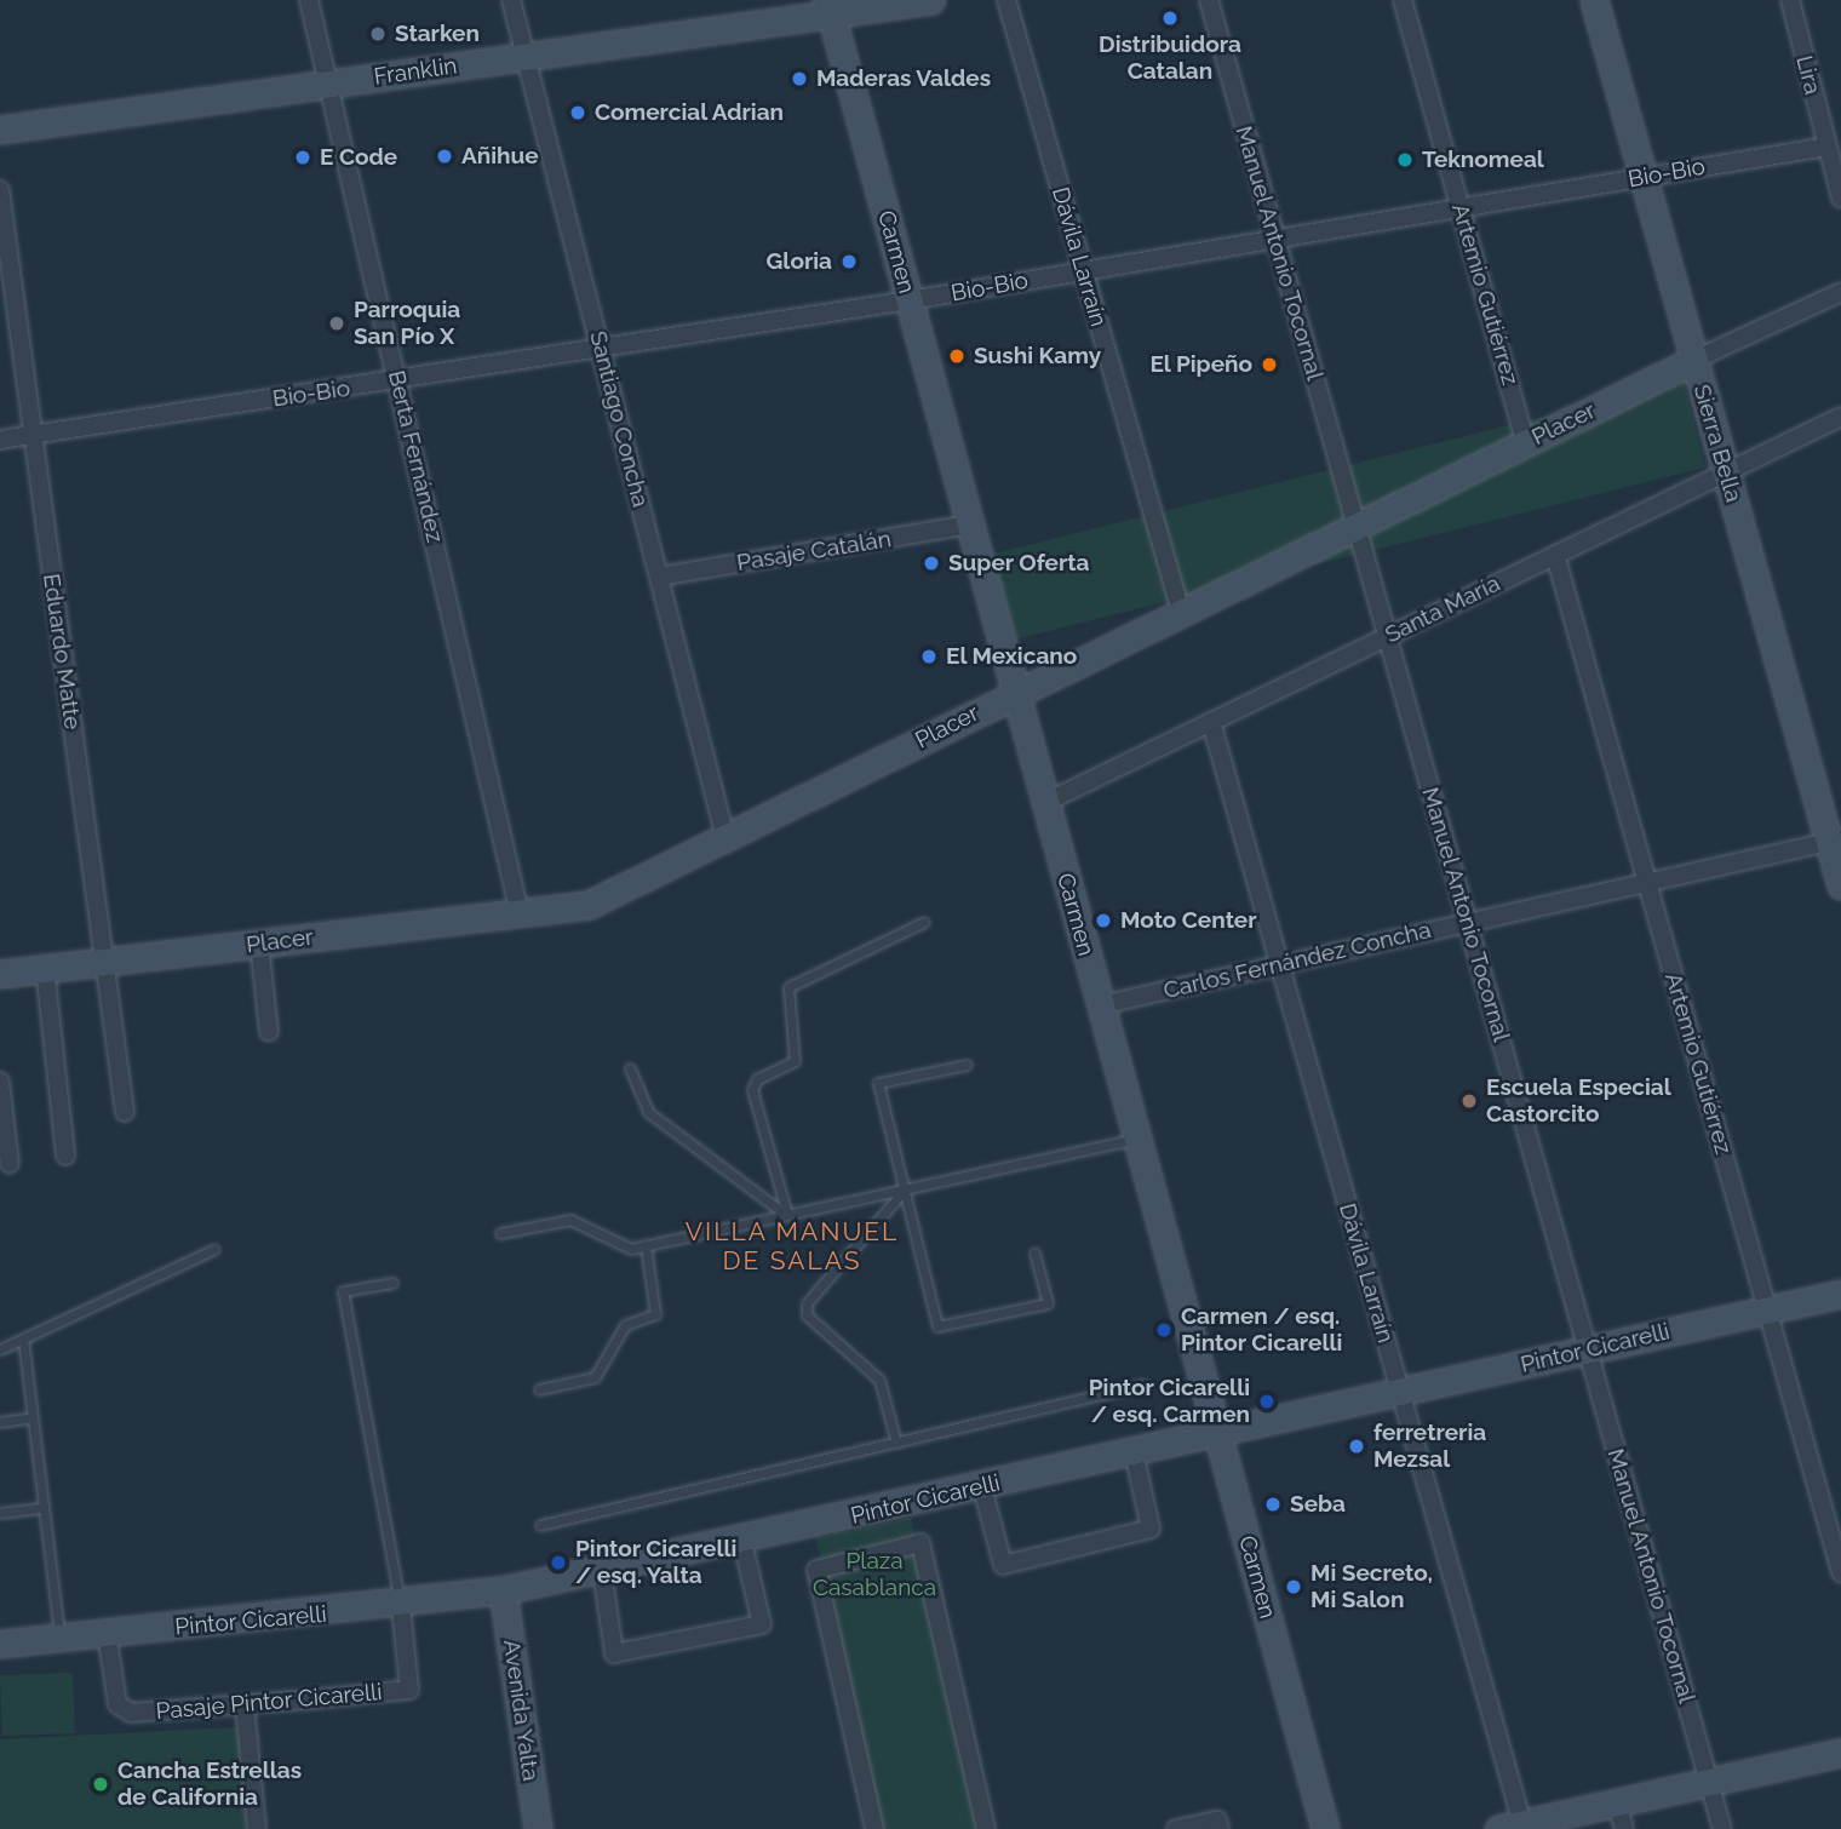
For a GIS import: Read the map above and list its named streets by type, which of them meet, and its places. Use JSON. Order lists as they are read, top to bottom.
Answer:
{
  "streets": {
    "street": [
      "Franklin",
      "Lira",
      "Bio-Bio",
      "Carmen",
      "Manuel Antonio Tocornal",
      "Dávila Larraín",
      "Artemio Gutiérrez",
      "Santiago Concha",
      "Placer",
      "Sierra Bella",
      "Berta Fernández",
      "Pasaje Catalán",
      "Santa María",
      "Eduardo Matte",
      "Carlos Fernández Concha",
      "Pintor Cicarelli",
      "Pasaje Pintor Cicarelli",
      "Avenida Yalta"
    ]
  },
  "crossings": [
    ["Franklin", "Carmen"],
    ["Franklin", "Santiago Concha"],
    ["Franklin", "Berta Fernández"],
    ["Lira", "Bio-Bio"],
    ["Bio-Bio", "Carmen"],
    ["Bio-Bio", "Manuel Antonio Tocornal"],
    ["Bio-Bio", "Dávila Larraín"],
    ["Bio-Bio", "Artemio Gutiérrez"],
    ["Bio-Bio", "Santiago Concha"],
    ["Bio-Bio", "Sierra Bella"],
    ["Bio-Bio", "Berta Fernández"],
    ["Bio-Bio", "Eduardo Matte"],
    ["Carmen", "Placer"],
    ["Carmen", "Pasaje Catalán"],
    ["Carmen", "Santa María"],
    ["Carmen", "Carlos Fernández Concha"],
    ["Carmen", "Pintor Cicarelli"],
    ["Manuel Antonio Tocornal", "Placer"],
    ["Manuel Antonio Tocornal", "Santa María"],
    ["Manuel Antonio Tocornal", "Carlos Fernández Concha"],
    ["Manuel Antonio Tocornal", "Pintor Cicarelli"],
    ["Dávila Larraín", "Placer"],
    ["Dávila Larraín", "Santa María"],
    ["Dávila Larraín", "Carlos Fernández Concha"],
    ["Dávila Larraín", "Pintor Cicarelli"],
    ["Artemio Gutiérrez", "Placer"],
    ["Artemio Gutiérrez", "Santa María"],
    ["Artemio Gutiérrez", "Carlos Fernández Concha"],
    ["Artemio Gutiérrez", "Pintor Cicarelli"],
    ["Santiago Concha", "Placer"],
    ["Santiago Concha", "Pasaje Catalán"],
    ["Placer", "Sierra Bella"],
    ["Placer", "Berta Fernández"],
    ["Placer", "Eduardo Matte"],
    ["Sierra Bella", "Santa María"],
    ["Sierra Bella", "Carlos Fernández Concha"],
    ["Pintor Cicarelli", "Pasaje Pintor Cicarelli"],
    ["Pintor Cicarelli", "Avenida Yalta"]
  ],
  "districts": ["VILLA MANUEL DE SALAS"],
  "parks": ["Plaza Casablanca"],
  "places": [
    "Distribuidora Catalan",
    "Starken",
    "Maderas Valdes",
    "Comercial Adrian",
    "Añihue",
    "E Code",
    "Teknomeal",
    "Gloria",
    "Parroquia San Pío X",
    "Sushi Kamy",
    "El Pipeño",
    "Super Oferta",
    "El Mexicano",
    "Moto Center",
    "Escuela Especial Castorcito",
    "Carmen / esq. Pintor Cicarelli",
    "Pintor Cicarelli / esq. Carmen",
    "ferretreria Mezsal",
    "Seba",
    "Pintor Cicarelli / esq. Yalta",
    "Mi Secreto, Mi Salon",
    "Cancha Estrellas de California"
  ]
}
